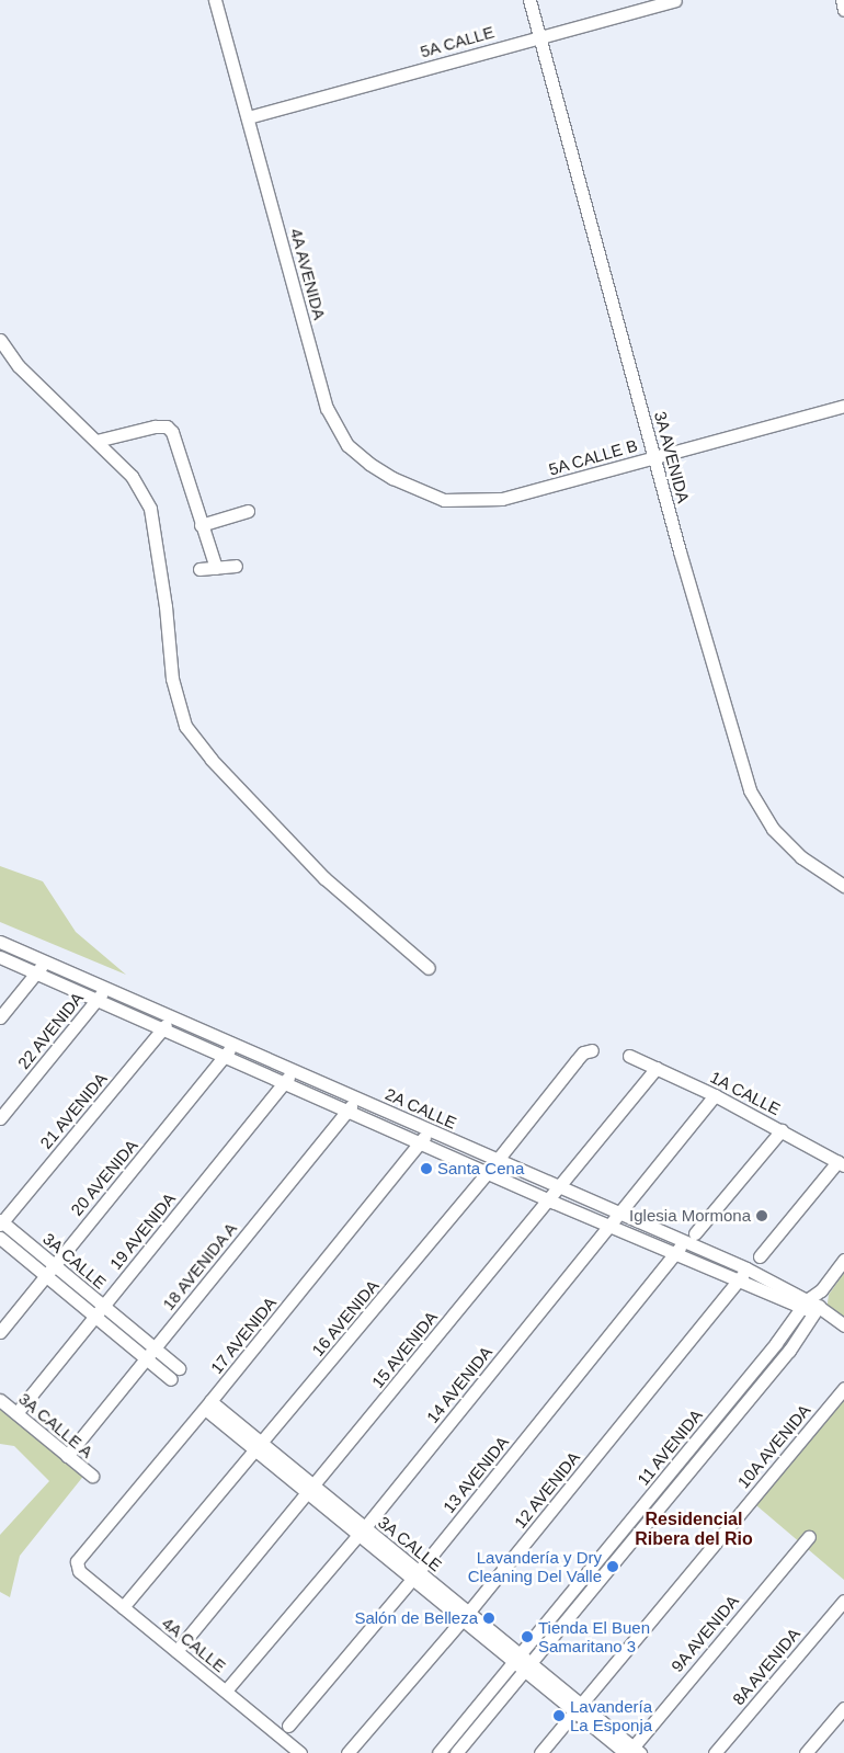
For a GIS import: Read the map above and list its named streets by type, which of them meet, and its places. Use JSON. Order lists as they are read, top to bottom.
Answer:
{
  "streets": {
    "street": [
      "5A CALLE",
      "4A AVENIDA",
      "5A CALLE B",
      "3A AVENIDA",
      "22 AVENIDA",
      "1A CALLE",
      "2A CALLE",
      "21 AVENIDA",
      "20 AVENIDA",
      "19 AVENIDA",
      "3A CALLE",
      "18 AVENIDA A",
      "16 AVENIDA",
      "17 AVENIDA",
      "15 AVENIDA",
      "14 AVENIDA",
      "3A CALLE A",
      "10A AVENIDA",
      "11 AVENIDA",
      "13 AVENIDA",
      "12 AVENIDA",
      "9A AVENIDA",
      "4A CALLE",
      "8A AVENIDA"
    ]
  },
  "crossings": [
    ["5A CALLE", "4A AVENIDA"],
    ["5A CALLE", "3A AVENIDA"],
    ["4A AVENIDA", "5A CALLE B"],
    ["5A CALLE B", "3A AVENIDA"],
    ["22 AVENIDA", "2A CALLE"],
    ["1A CALLE", "15 AVENIDA"],
    ["1A CALLE", "14 AVENIDA"],
    ["2A CALLE", "21 AVENIDA"],
    ["2A CALLE", "20 AVENIDA"],
    ["2A CALLE", "19 AVENIDA"],
    ["2A CALLE", "18 AVENIDA A"],
    ["2A CALLE", "16 AVENIDA"],
    ["2A CALLE", "17 AVENIDA"],
    ["2A CALLE", "15 AVENIDA"],
    ["2A CALLE", "14 AVENIDA"],
    ["2A CALLE", "11 AVENIDA"],
    ["2A CALLE", "13 AVENIDA"],
    ["2A CALLE", "12 AVENIDA"],
    ["21 AVENIDA", "3A CALLE"],
    ["20 AVENIDA", "3A CALLE"],
    ["19 AVENIDA", "3A CALLE"],
    ["19 AVENIDA", "3A CALLE A"],
    ["3A CALLE", "18 AVENIDA A"],
    ["3A CALLE", "16 AVENIDA"],
    ["3A CALLE", "17 AVENIDA"],
    ["3A CALLE", "15 AVENIDA"],
    ["3A CALLE", "14 AVENIDA"],
    ["3A CALLE", "10A AVENIDA"],
    ["3A CALLE", "11 AVENIDA"],
    ["3A CALLE", "13 AVENIDA"],
    ["3A CALLE", "12 AVENIDA"],
    ["3A CALLE", "9A AVENIDA"],
    ["18 AVENIDA A", "3A CALLE A"],
    ["16 AVENIDA", "4A CALLE"],
    ["17 AVENIDA", "4A CALLE"],
    ["15 AVENIDA", "4A CALLE"],
    ["14 AVENIDA", "4A CALLE"]
  ],
  "districts": ["Residencial Ribera del Rio"],
  "places": [
    "Santa Cena",
    "Iglesia Mormona",
    "Lavandería y Dry Cleaning Del Valle",
    "Salón de Belleza",
    "Tienda El Buen Samaritano 3",
    "Lavandería La Esponja"
  ]
}
